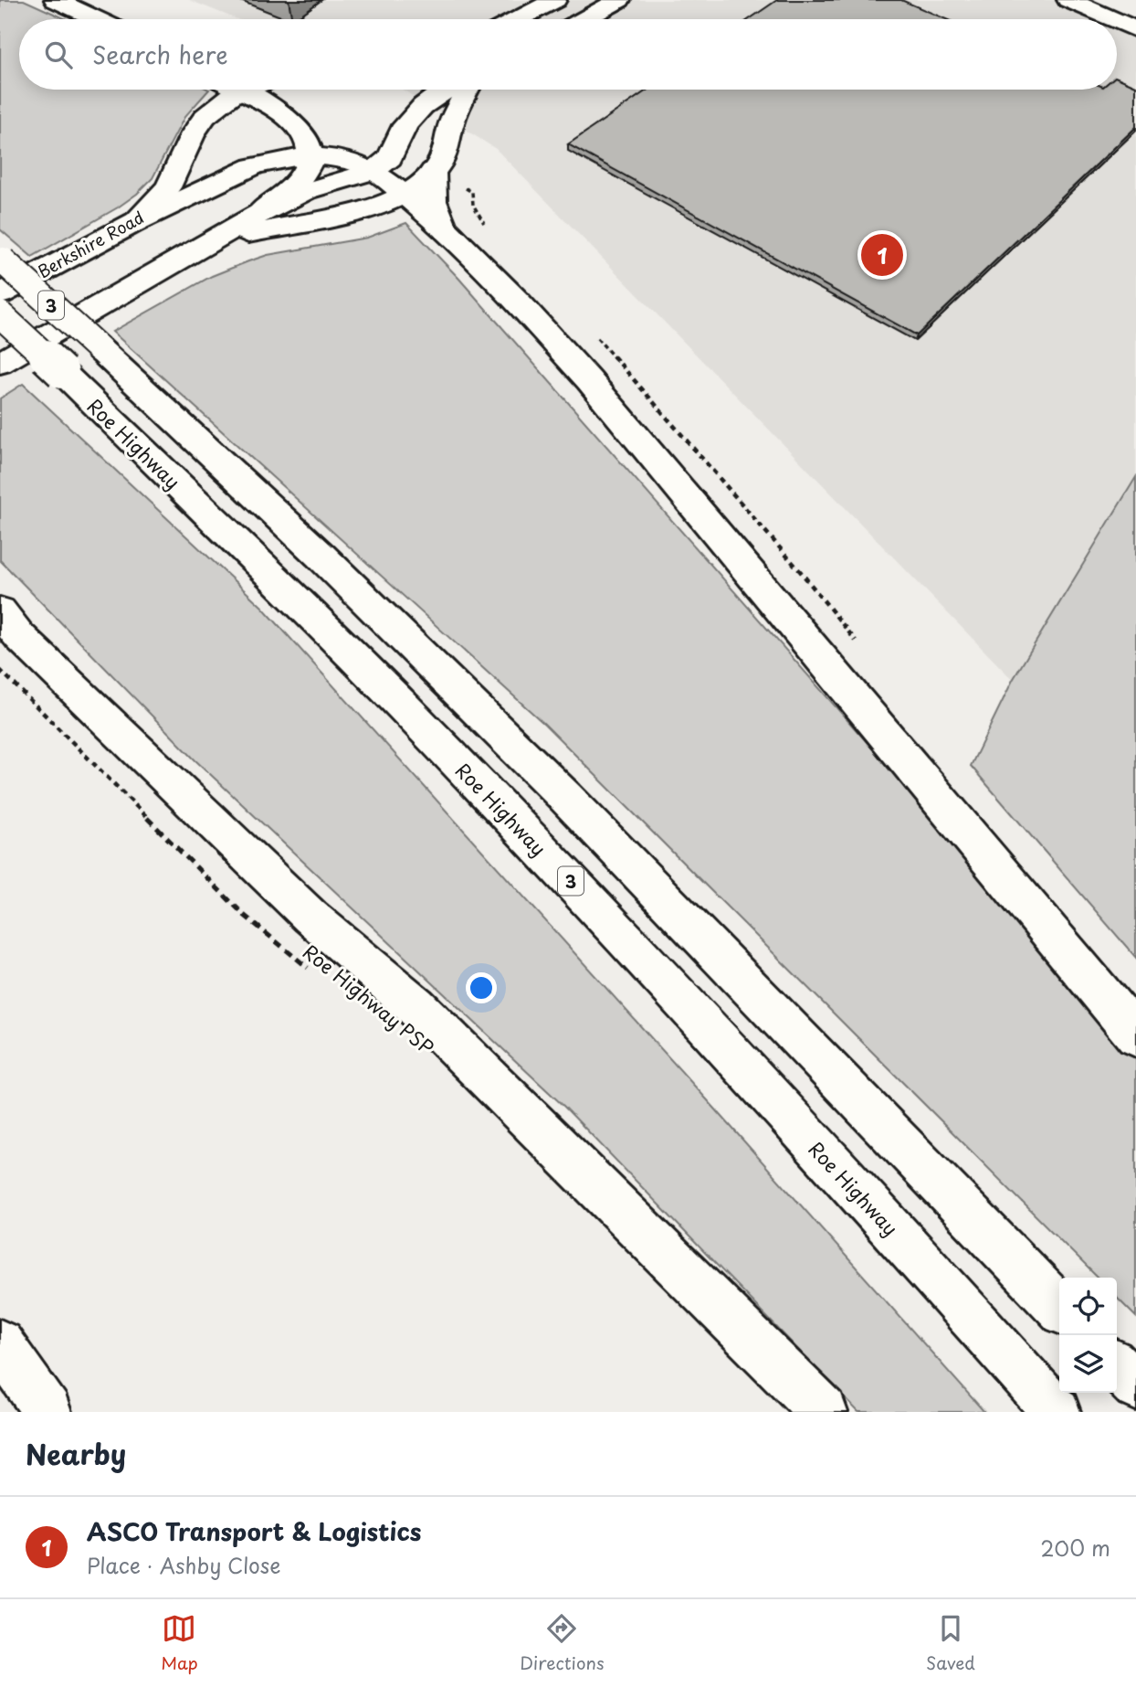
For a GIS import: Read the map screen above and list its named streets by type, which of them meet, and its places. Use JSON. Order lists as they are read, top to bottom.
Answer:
{
  "streets": {
    "main road": ["Berkshire Road", "3", "Roe Highway"],
    "path": ["Roe Highway PSP"]
  },
  "page": {
    "search": "Search here",
    "pins": "1",
    "heading": "Nearby",
    "list": [
      {
        "mark": "1",
        "name": "ASCO Transport & Logistics",
        "note": "Place · Ashby Close",
        "value": "200 m"
      }
    ],
    "nav": ["Map", "Directions", "Saved"]
  }
}
